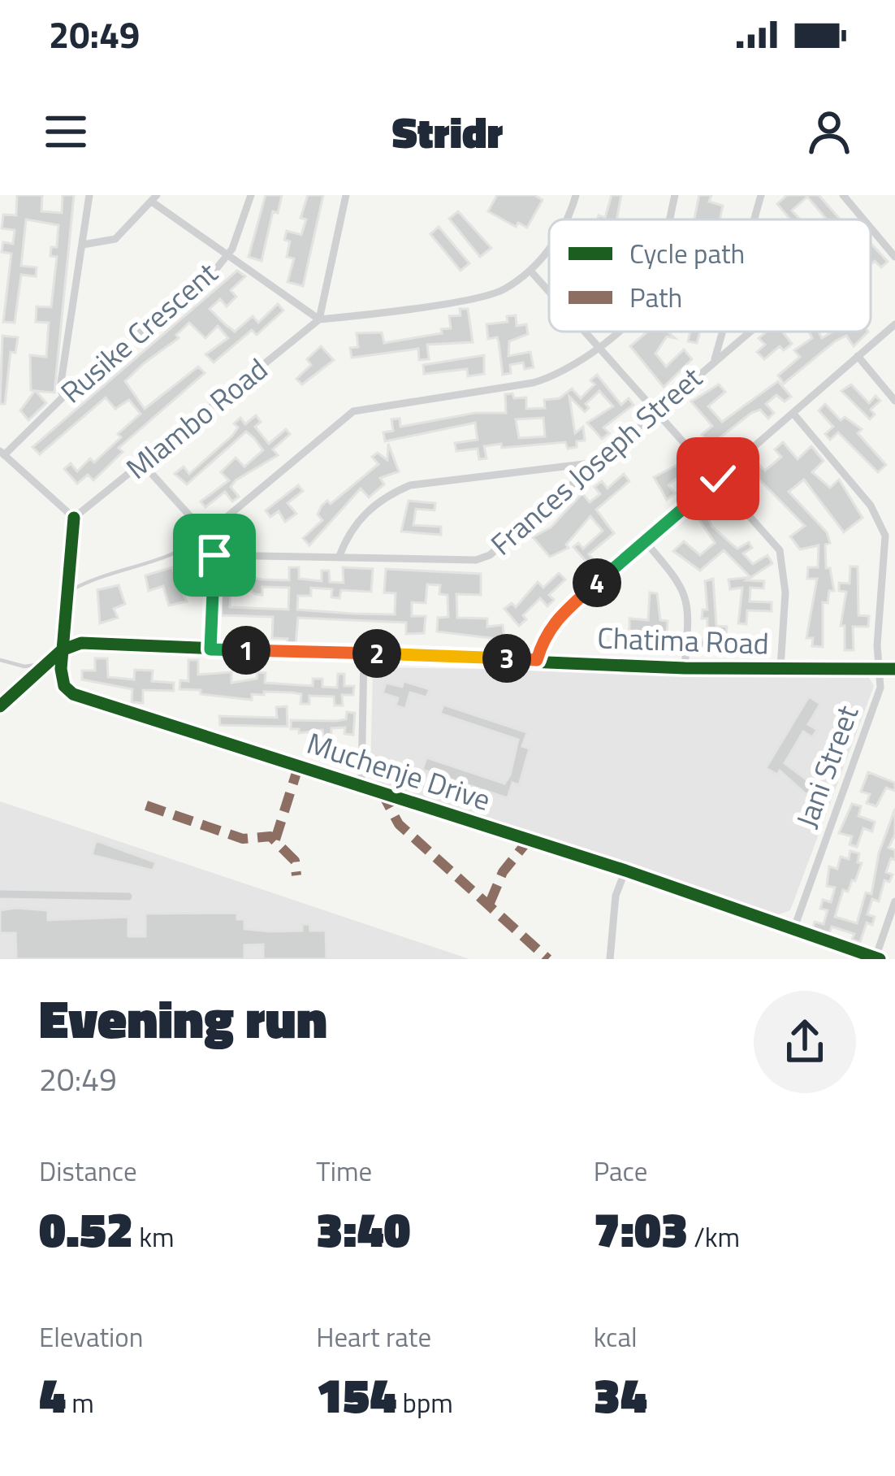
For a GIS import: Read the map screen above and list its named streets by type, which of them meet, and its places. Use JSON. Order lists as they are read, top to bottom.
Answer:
{
  "streets": {
    "street": [
      "Rusike Crescent",
      "Mlambo Road",
      "Frances Joseph Street",
      "Chatima Road",
      "Jani Street",
      "Muchenje Drive"
    ]
  },
  "crossings": [
    ["Mlambo Road", "Muchenje Drive"],
    ["Chatima Road", "Jani Street"],
    ["Chatima Road", "Muchenje Drive"],
    ["Jani Street", "Muchenje Drive"]
  ],
  "legend": ["Cycle path", "Path"],
  "page": {
    "status": "20:49",
    "header": "Stridr",
    "pins": [
      "4",
      "1",
      "2",
      "3"
    ],
    "heading": ["Evening run", "20:49"],
    "stats": [
      ["Distance", "0.52 km"],
      ["Time", "3:40"],
      ["Pace", "7:03 /km"],
      ["Elevation", "4 m"],
      ["Heart rate", "154 bpm"],
      ["kcal", "34"]
    ]
  }
}
